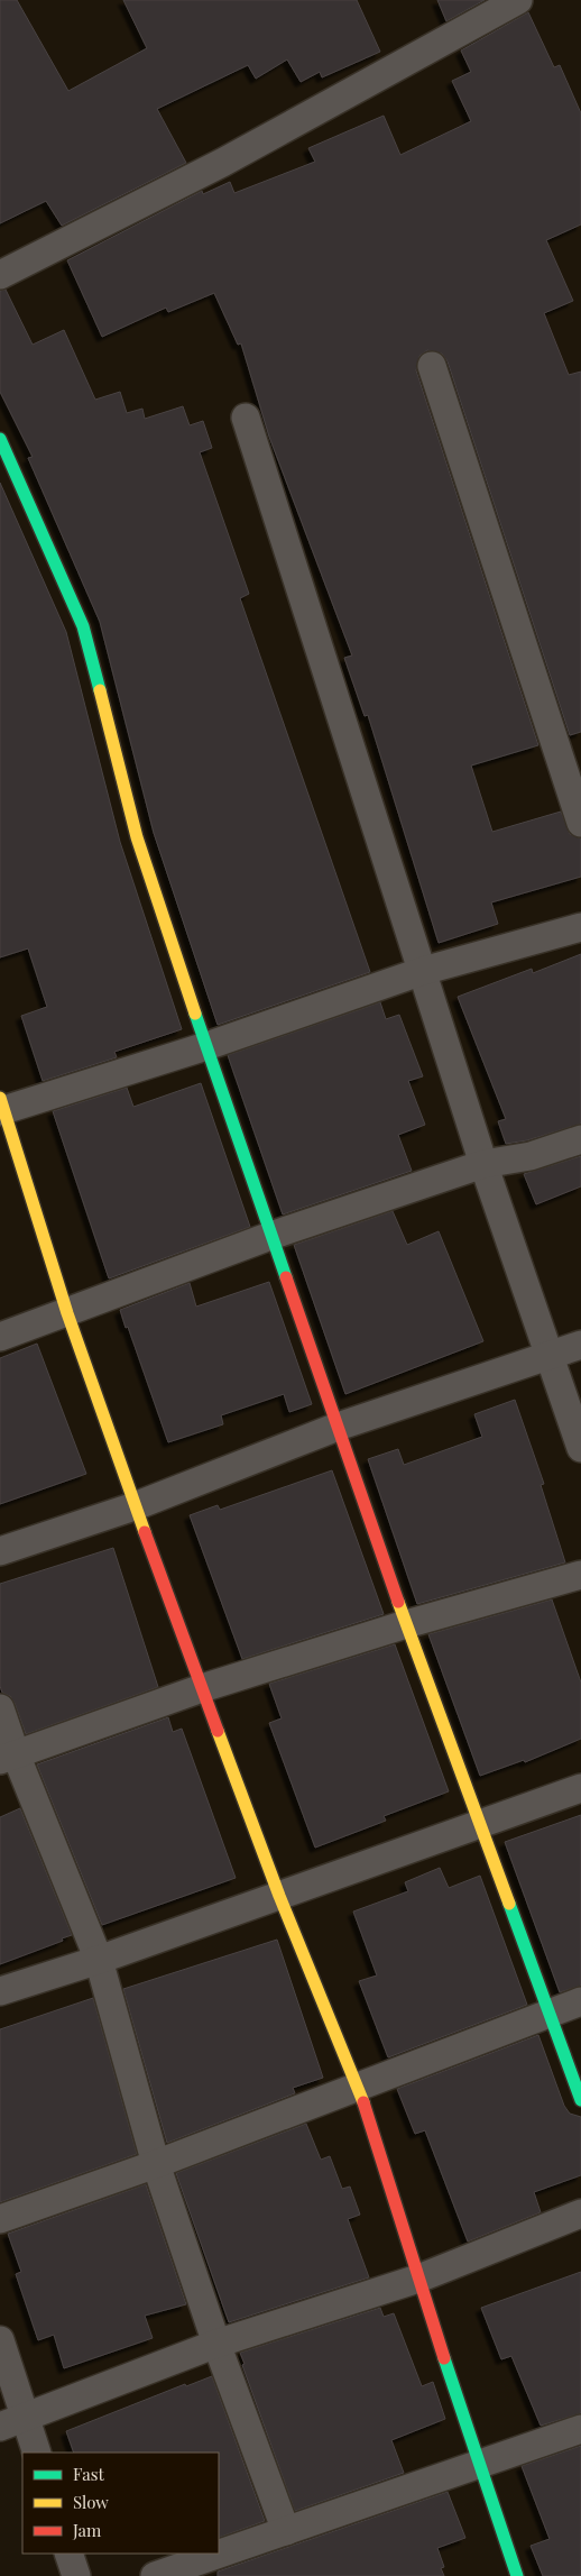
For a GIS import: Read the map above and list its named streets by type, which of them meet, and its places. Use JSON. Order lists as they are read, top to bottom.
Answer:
{
  "legend": ["Fast", "Slow", "Jam"]
}
